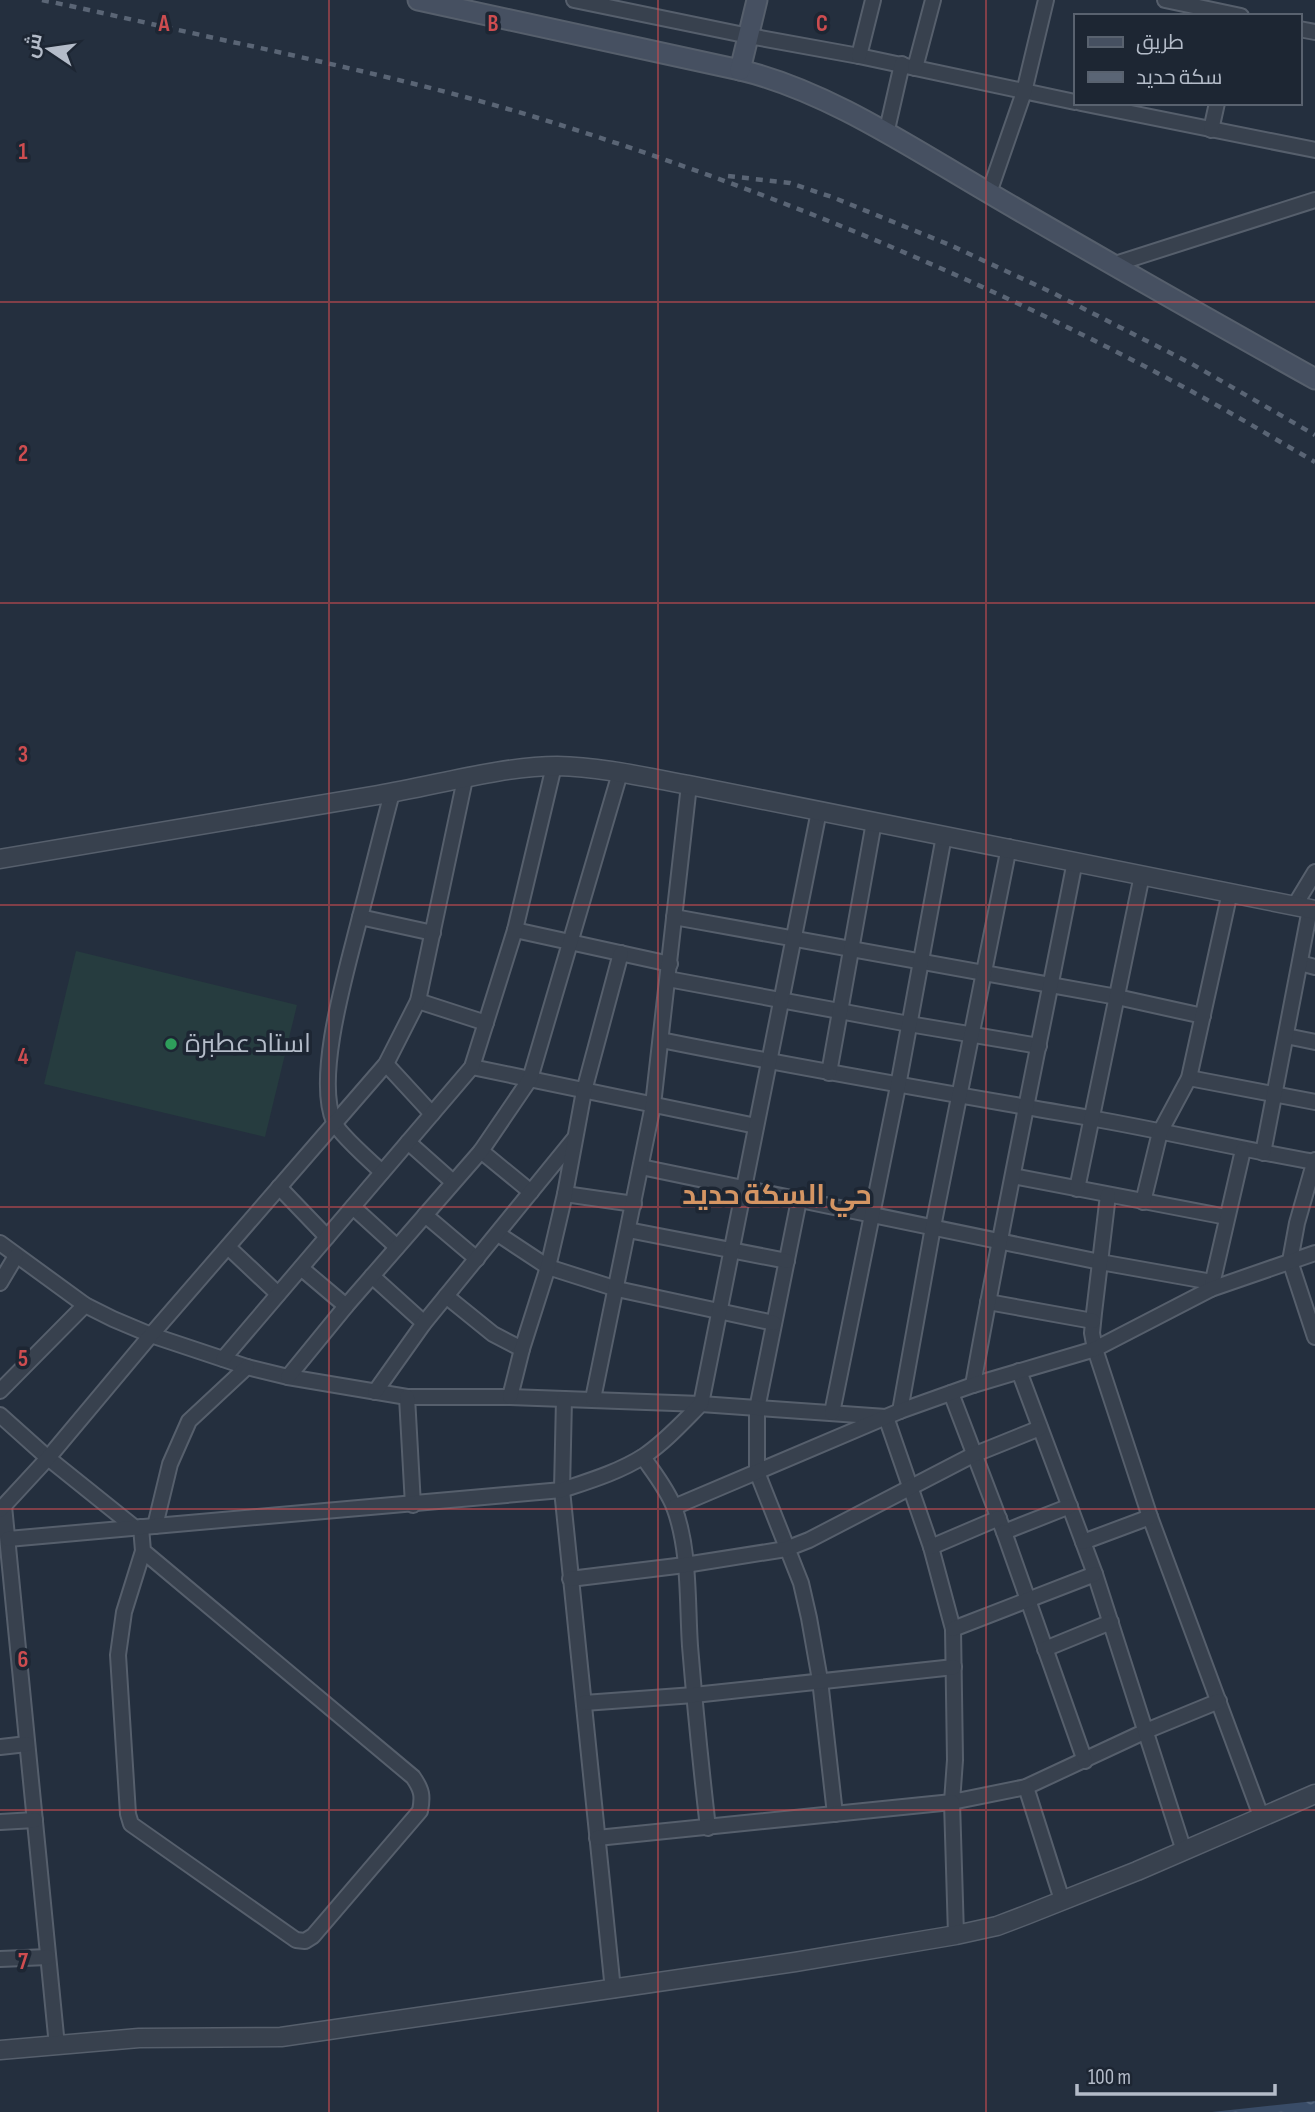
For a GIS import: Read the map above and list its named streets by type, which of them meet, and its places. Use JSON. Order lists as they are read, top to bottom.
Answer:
{
  "districts": ["حي السكة حديد"],
  "places": ["استاد عطبرة"],
  "legend": ["طريق", "سكة حديد"],
  "scale_bar": "100 m",
  "north": "left",
  "grid": {
    "columns": ["A", "B", "C"],
    "rows": [
      "1",
      "2",
      "3",
      "4",
      "5",
      "6",
      "7"
    ]
  }
}
